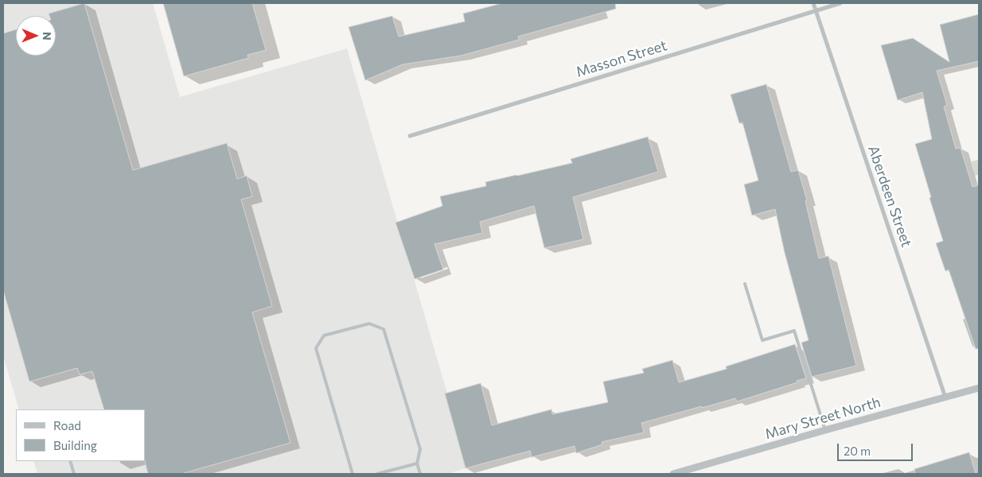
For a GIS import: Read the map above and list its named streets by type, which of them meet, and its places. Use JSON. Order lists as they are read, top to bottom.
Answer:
{
  "streets": {
    "street": ["Masson Street", "Aberdeen Street", "Mary Street North"]
  },
  "crossings": [
    ["Masson Street", "Aberdeen Street"],
    ["Aberdeen Street", "Mary Street North"]
  ],
  "legend": ["Road", "Building"],
  "scale_bar": "20 m",
  "north": "right"
}
